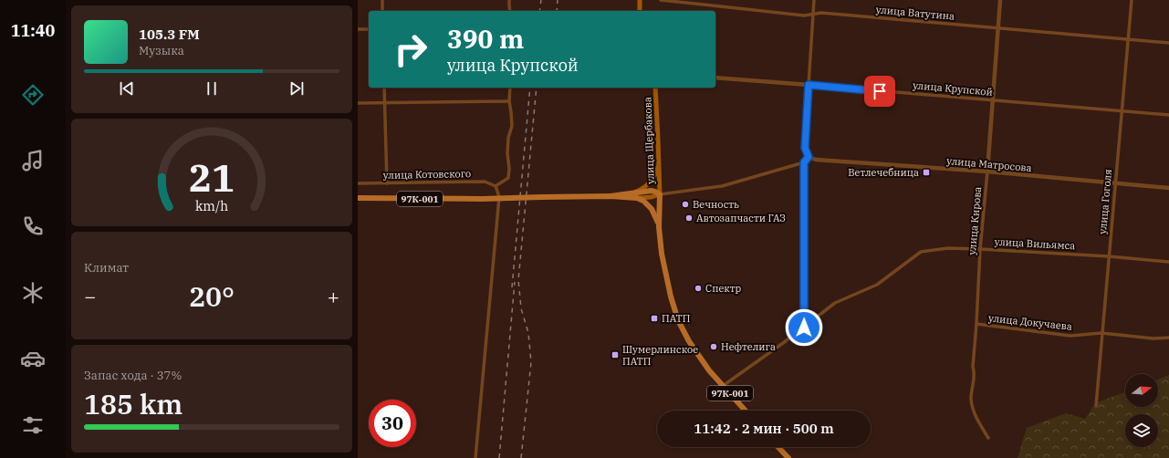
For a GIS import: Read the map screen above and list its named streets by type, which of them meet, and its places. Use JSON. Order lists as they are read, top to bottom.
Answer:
{
  "streets": {
    "main road": ["улица Щербакова", "97К-001"],
    "street": [
      "улица Ватутина",
      "улица Крупской",
      "улица Матросова",
      "улица Котовского",
      "улица Гоголя",
      "улица Кирова",
      "улица Вильямса",
      "улица Докучаева"
    ]
  },
  "crossings": [
    ["улица Ватутина", "улица Гоголя"],
    ["улица Ватутина", "улица Кирова"],
    ["улица Крупской", "улица Гоголя"],
    ["улица Крупской", "улица Кирова"],
    ["улица Щербакова", "97К-001"],
    ["улица Матросова", "улица Гоголя"],
    ["улица Матросова", "улица Кирова"],
    ["97К-001", "улица Вильямса"],
    ["улица Гоголя", "улица Вильямса"],
    ["улица Гоголя", "улица Докучаева"],
    ["улица Кирова", "улица Вильямса"],
    ["улица Кирова", "улица Докучаева"]
  ],
  "places": {
    "transit": ["Ветлечебница", "ПАТП", "Шумерлинское ПАТП"],
    "other": [
      "Вечность",
      "Автозапчасти ГАЗ",
      "Спектр",
      "Нефтелига"
    ]
  },
  "north": "right",
  "page": {
    "tabs": "11:40",
    "turn": ["390 m", "улица Крупской"],
    "song": ["105.3 FM", "Музыка"],
    "tile": [
      "Климат",
      ["Запас хода · 37%", "185 km"]
    ],
    "heat": ["−", "20°", "+"],
    "limit": "30",
    "trip": "11:42 · 2 мин · 500 m",
    "gauge": ["21", "km/h"]
  }
}
